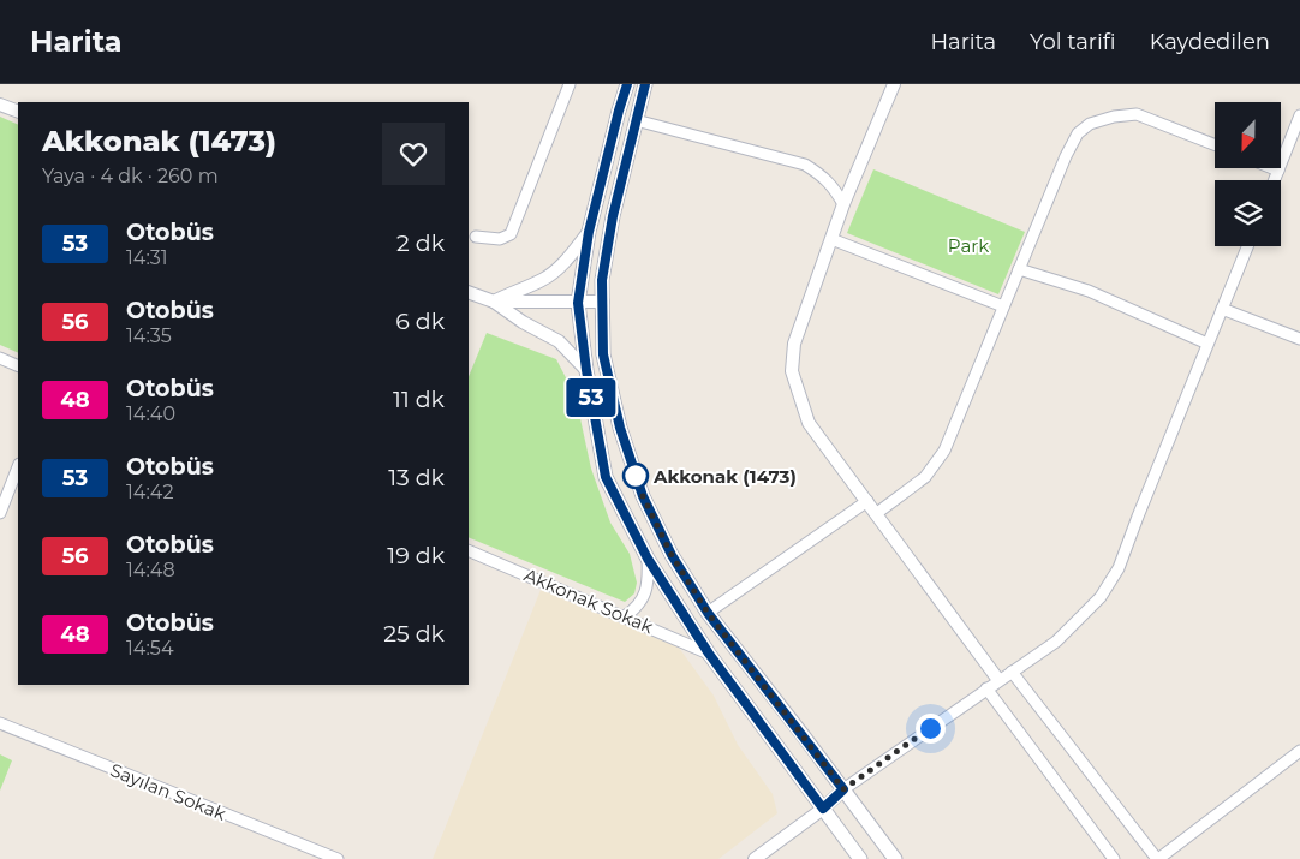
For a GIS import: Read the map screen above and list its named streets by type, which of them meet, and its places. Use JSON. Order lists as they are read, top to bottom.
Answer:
{
  "streets": {
    "street": ["Akkonak Sokak", "Sayılan Sokak"]
  },
  "parks": ["Park"],
  "places": ["Akkonak (1473)"],
  "lines": ["bus line 53"],
  "north": "bottom",
  "page": {
    "header": "Harita",
    "nav": ["Harita", "Yol tarifi", "Kaydedilen"],
    "on_map": "53",
    "heading": ["Akkonak (1473)", "Yaya · 4 dk · 260 m"],
    "list": [
      {
        "mark": "53",
        "name": "Otobüs",
        "note": "14:31",
        "value": "2 dk"
      },
      {
        "mark": "56",
        "name": "Otobüs",
        "note": "14:35",
        "value": "6 dk"
      },
      {
        "mark": "48",
        "name": "Otobüs",
        "note": "14:40",
        "value": "11 dk"
      },
      {
        "mark": "53",
        "name": "Otobüs",
        "note": "14:42",
        "value": "13 dk"
      },
      {
        "mark": "56",
        "name": "Otobüs",
        "note": "14:48",
        "value": "19 dk"
      },
      {
        "mark": "48",
        "name": "Otobüs",
        "note": "14:54",
        "value": "25 dk"
      }
    ]
  }
}
